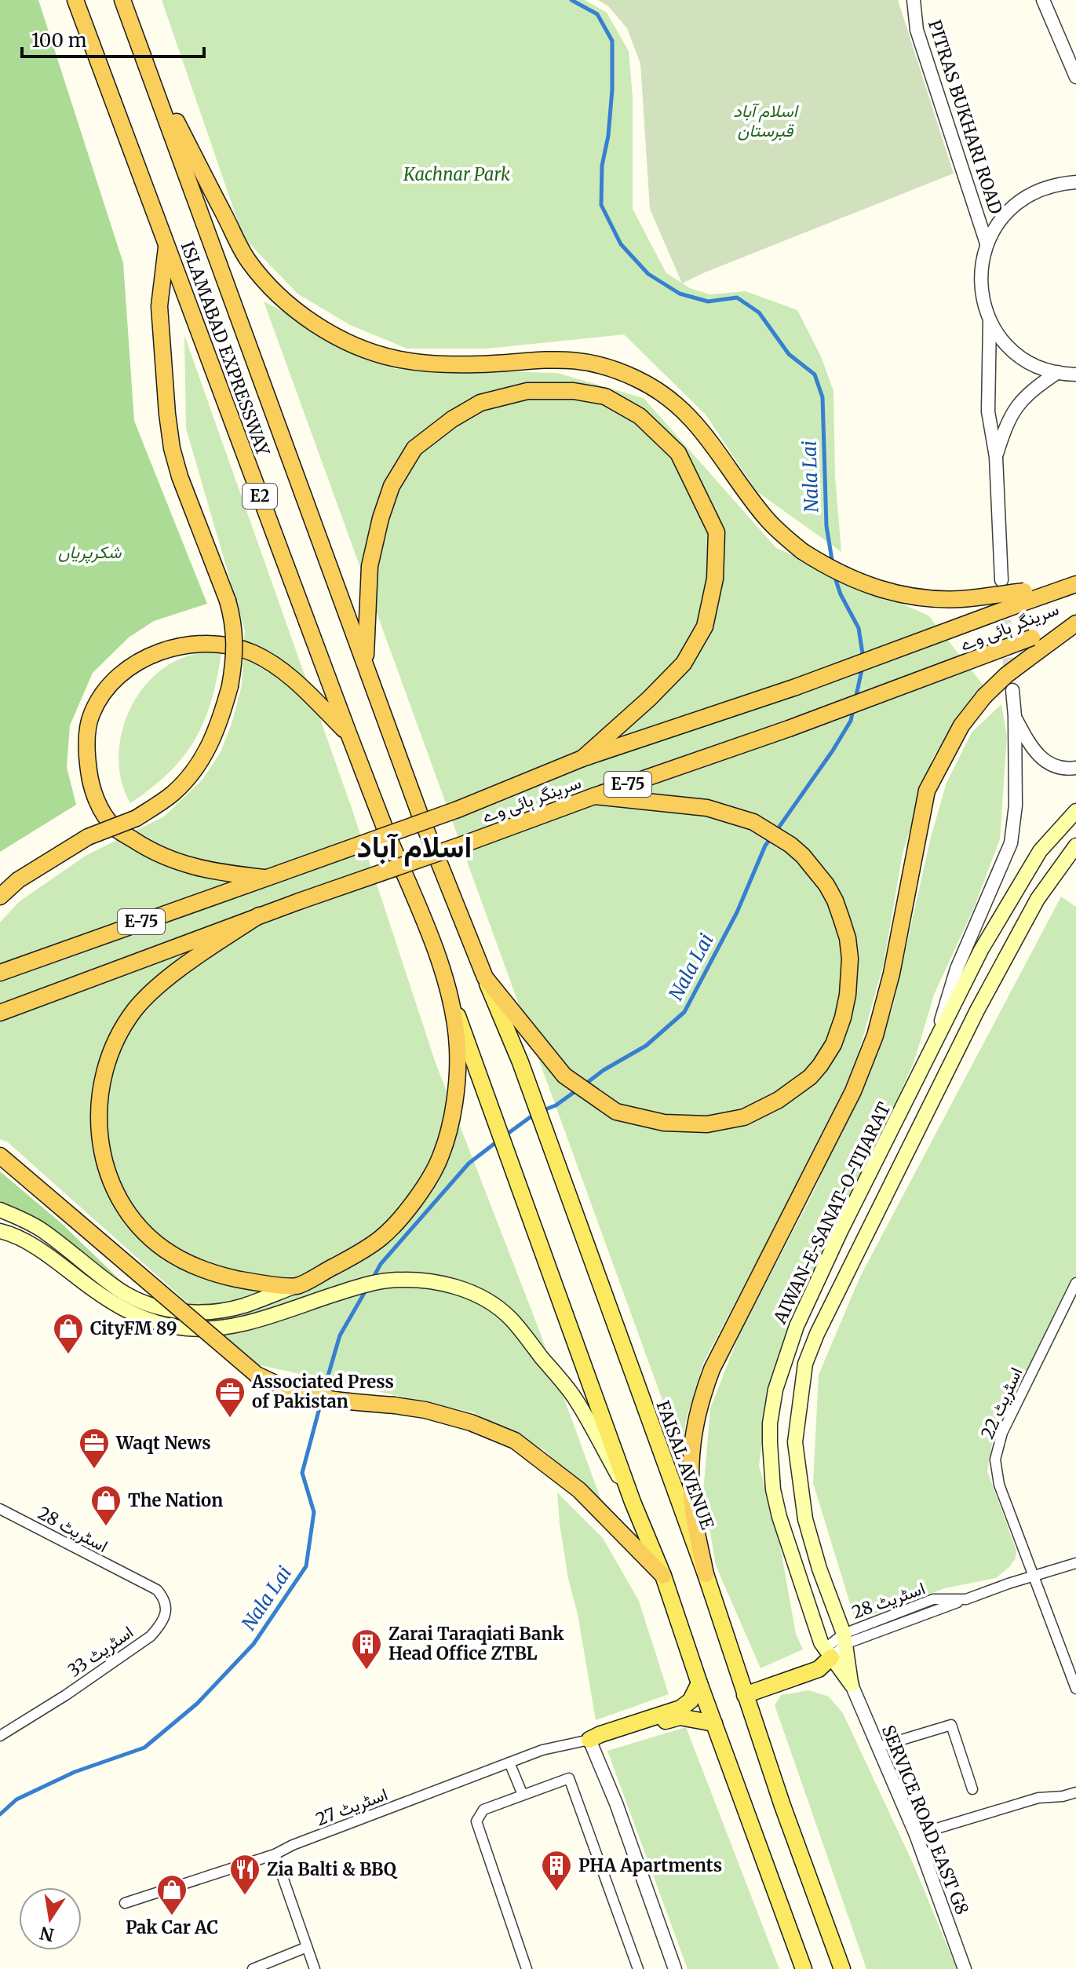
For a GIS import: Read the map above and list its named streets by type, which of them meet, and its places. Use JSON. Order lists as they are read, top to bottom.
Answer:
{
  "streets": {
    "highway": [
      "ISLAMABAD EXPRESSWAY",
      "E2",
      "سرینگر ہائی وے",
      "E-75"
    ],
    "main road": ["AIWAN-E-SANAT-O-TIJARAT", "FAISAL AVENUE"],
    "street": [
      "PITRAS BUKHARI ROAD",
      "اسٹریٹ 22",
      "اسٹریٹ 28",
      "اسٹریٹ 33",
      "اسٹریٹ 27",
      "SERVICE ROAD EAST G8"
    ]
  },
  "crossings": [
    ["ISLAMABAD EXPRESSWAY", "سرینگر ہائی وے"],
    ["ISLAMABAD EXPRESSWAY", "FAISAL AVENUE"],
    ["AIWAN-E-SANAT-O-TIJARAT", "SERVICE ROAD EAST G8"],
    ["اسٹریٹ 22", "اسٹریٹ 28"],
    ["اسٹریٹ 28", "اسٹریٹ 33"]
  ],
  "districts": ["اسلام آباد"],
  "water": ["Nala Lai"],
  "parks": ["اسلام آباد قبرستان", "Kachnar Park", "شکرپریاں"],
  "places": {
    "shop": ["CityFM 89", "The Nation", "Pak Car AC"],
    "office": ["Associated Press of Pakistan", "Waqt News"],
    "building": ["Zarai Taraqiati Bank Head Office ZTBL", "PHA Apartments"],
    "restaurant": ["Zia Balti & BBQ"]
  },
  "scale_bar": "100 m",
  "north": "bottom"
}
